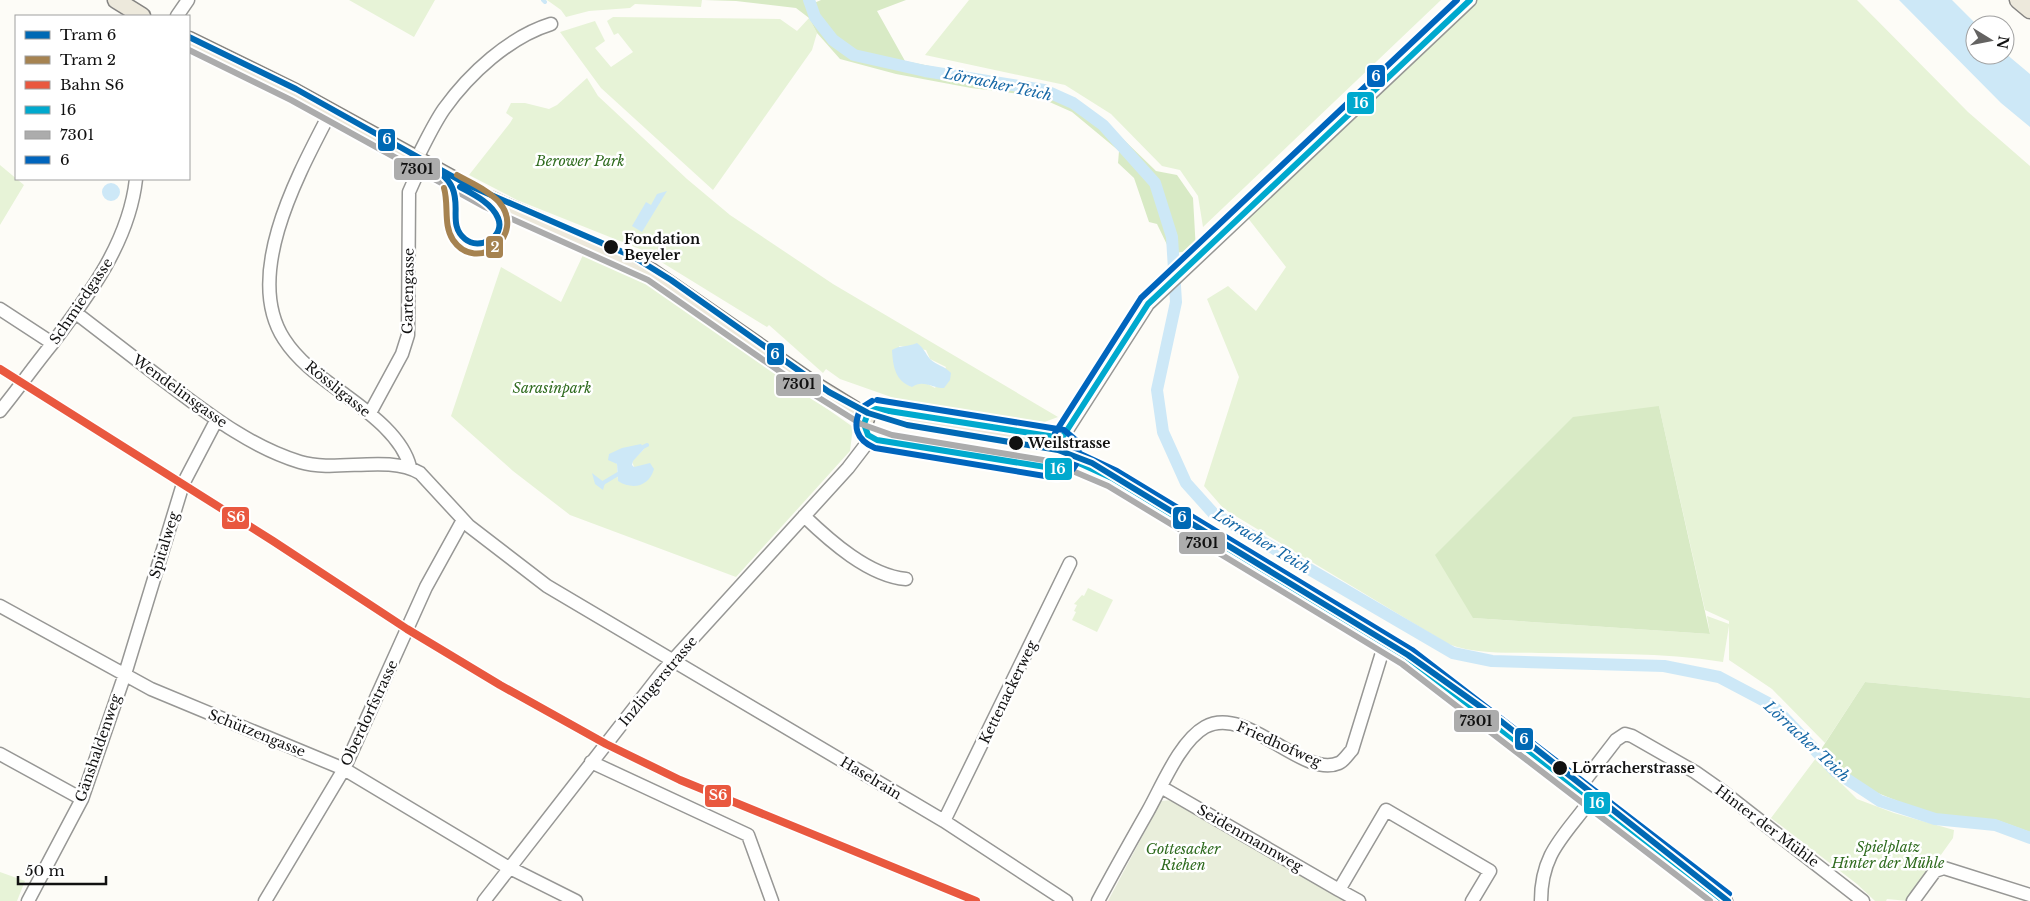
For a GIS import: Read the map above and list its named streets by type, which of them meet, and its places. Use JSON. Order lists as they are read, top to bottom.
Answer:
{
  "streets": {
    "street": [
      "Gartengasse",
      "Schmiedgasse",
      "Rössligasse",
      "Wendelinsgasse",
      "Spitalweg",
      "Inzlingerstrasse",
      "Kettenackerweg",
      "Oberdorfstrasse",
      "Schützengasse",
      "Friedhofweg",
      "Gänshaldenweg",
      "Haselrain",
      "Hinter der Mühle",
      "Seidenmannweg"
    ]
  },
  "crossings": [
    ["Gartengasse", "Rössligasse"],
    ["Schmiedgasse", "Wendelinsgasse"],
    ["Rössligasse", "Wendelinsgasse"],
    ["Rössligasse", "Inzlingerstrasse"],
    ["Rössligasse", "Oberdorfstrasse"],
    ["Rössligasse", "Haselrain"],
    ["Wendelinsgasse", "Spitalweg"],
    ["Spitalweg", "Schützengasse"],
    ["Spitalweg", "Gänshaldenweg"],
    ["Inzlingerstrasse", "Schützengasse"],
    ["Inzlingerstrasse", "Haselrain"],
    ["Kettenackerweg", "Haselrain"],
    ["Oberdorfstrasse", "Schützengasse"],
    ["Schützengasse", "Gänshaldenweg"],
    ["Friedhofweg", "Seidenmannweg"]
  ],
  "water": ["Lörracher Teich"],
  "parks": [
    "Berower Park",
    "Sarasinpark",
    "Spielplatz Hinter der Mühle",
    "Gottesacker Riehen"
  ],
  "places": ["Fondation Beyeler", "Weilstrasse", "Lörracherstrasse"],
  "lines": [
    "transit line 16",
    "transit line 6",
    "tram line 6",
    "transit line 7301",
    "tram line 2",
    "rail line S6"
  ],
  "legend": [
    "Tram 6",
    "Tram 2",
    "Bahn S6",
    "16",
    "7301",
    "6"
  ],
  "scale_bar": "50 m",
  "north": "right"
}
